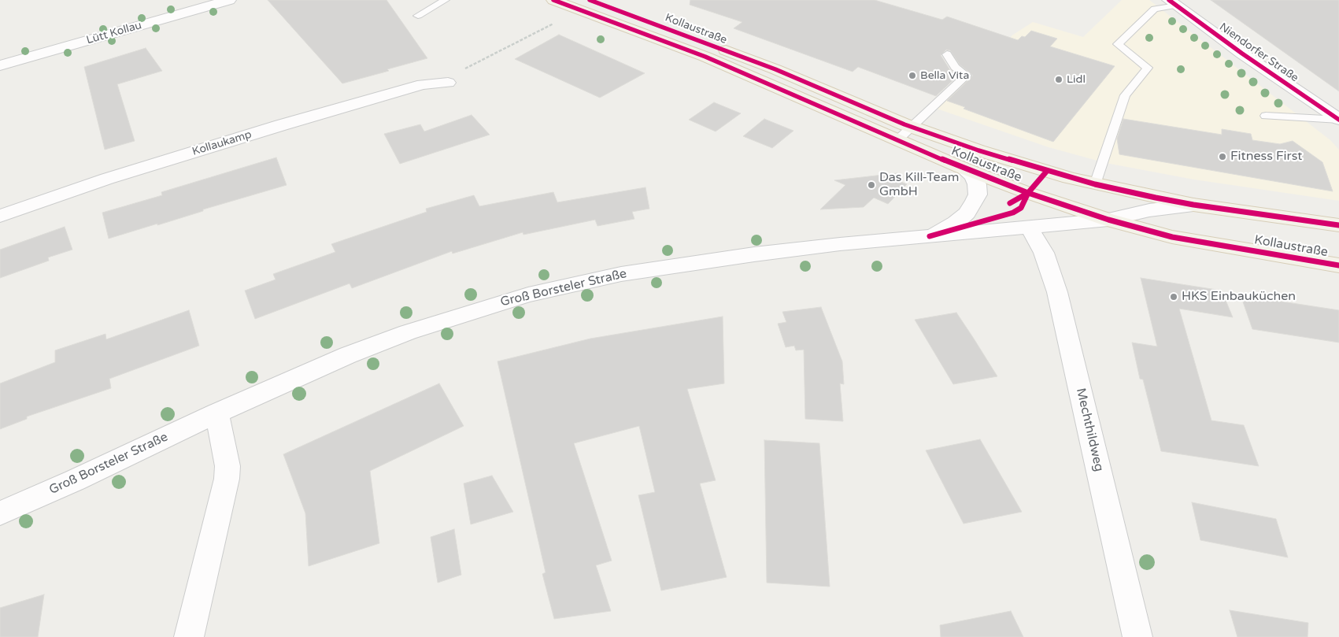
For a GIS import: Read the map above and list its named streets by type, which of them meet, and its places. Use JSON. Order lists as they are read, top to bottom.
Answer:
{
  "streets": {
    "main road": ["Kollaustraße"],
    "street": [
      "Lütt Kollau",
      "Niendorfer Straße",
      "Kollaukamp",
      "Groß Borsteler Straße",
      "Mechthildweg"
    ]
  },
  "crossings": [
    ["Kollaustraße", "Groß Borsteler Straße"],
    ["Groß Borsteler Straße", "Mechthildweg"]
  ],
  "places": [
    "Bella Vita",
    "Lidl",
    "Fitness First",
    "Das Kill-Team GmbH",
    "HKS Einbauküchen"
  ]
}
